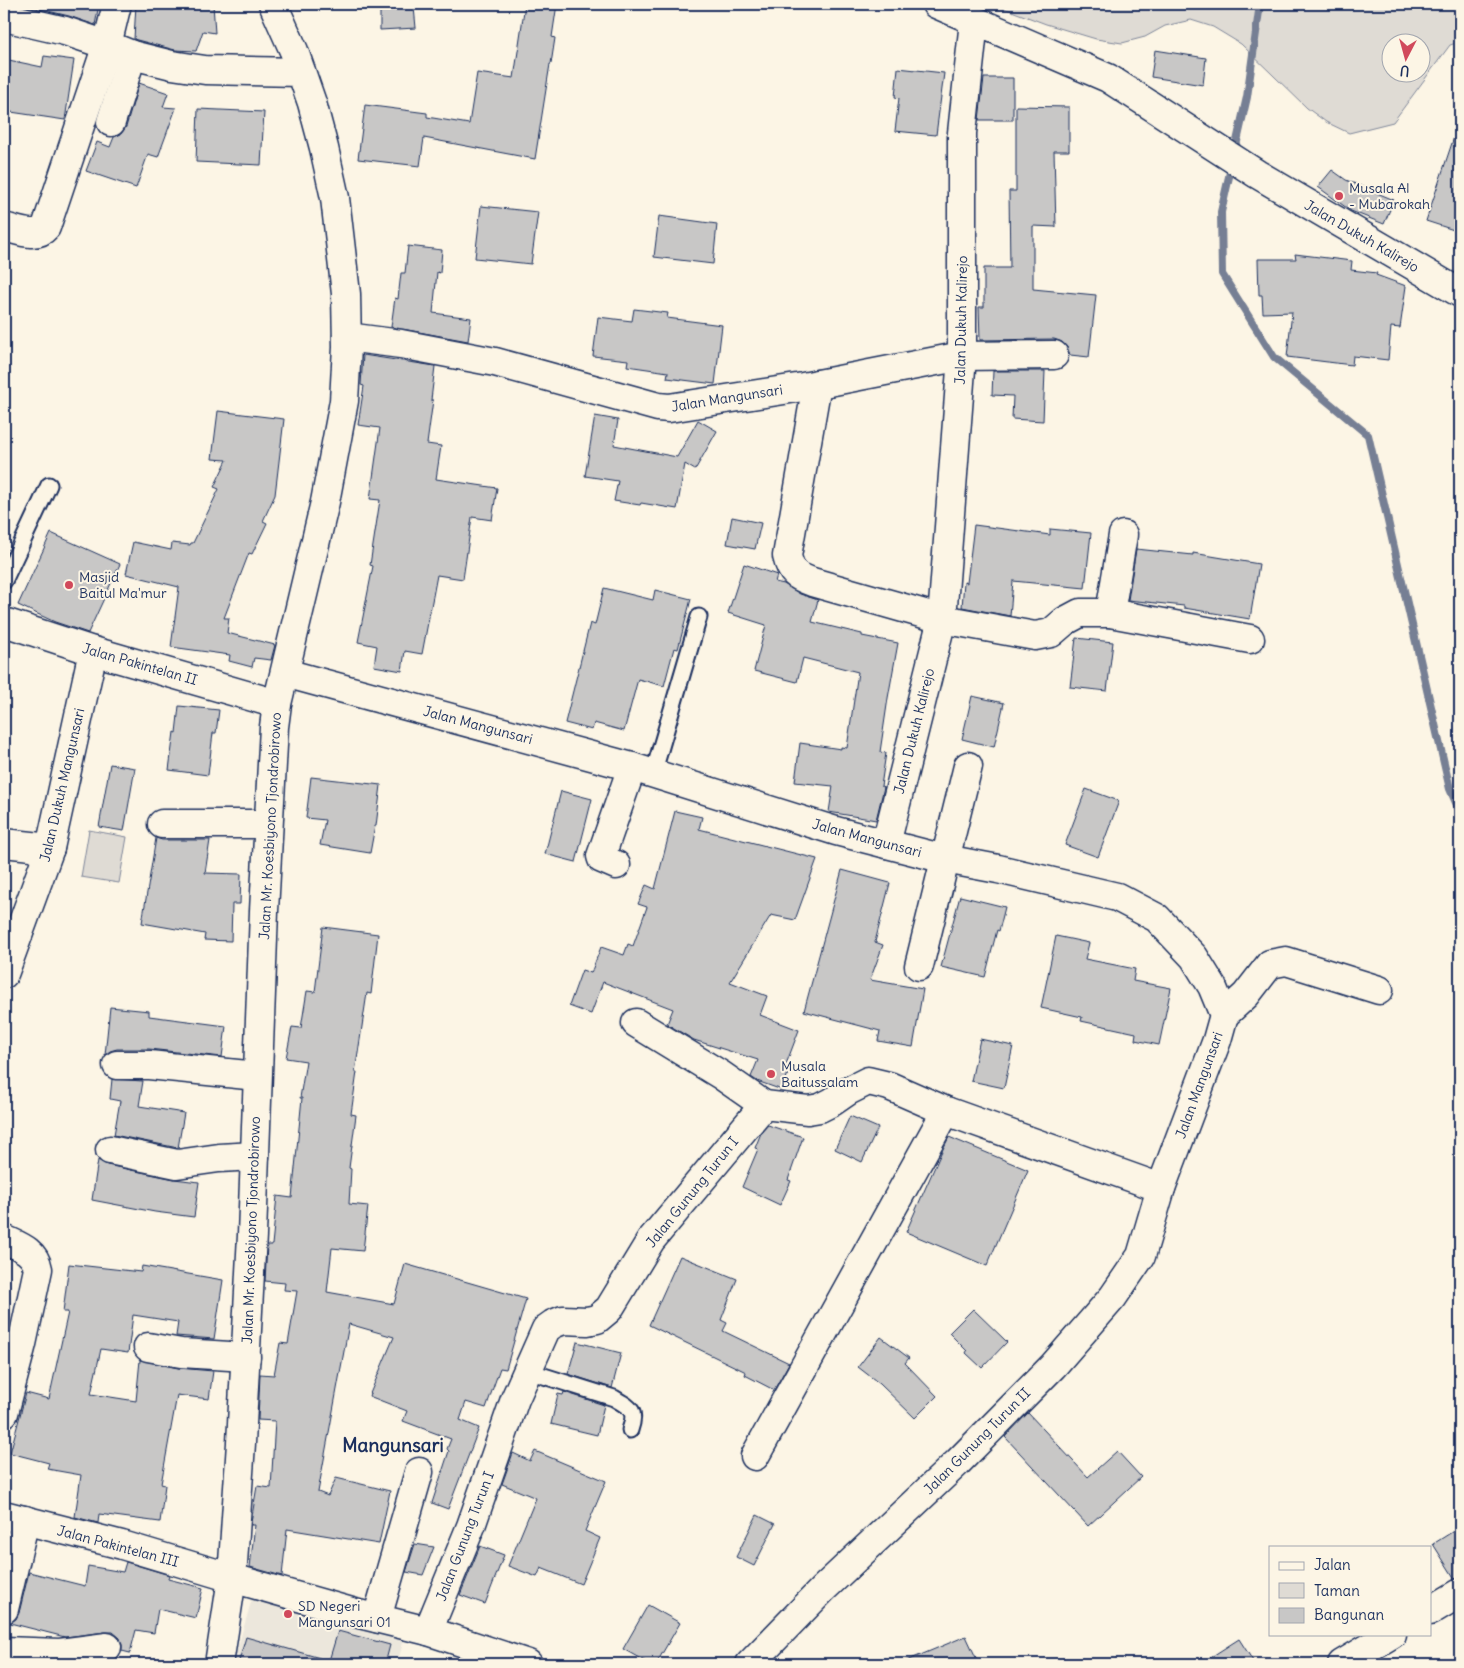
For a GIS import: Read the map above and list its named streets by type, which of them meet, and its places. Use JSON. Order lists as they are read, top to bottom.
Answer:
{
  "streets": {
    "street": [
      "Jalan Dukuh Kalirejo",
      "Jalan Mangunsari",
      "Jalan Pakintelan II",
      "Jalan Dukuh Mangunsari",
      "Jalan Mr. Koesbiyono Tjondrobirowo",
      "Jalan Gunung Turun I",
      "Jalan Gunung Turun II",
      "Jalan Pakintelan III"
    ]
  },
  "crossings": [
    ["Jalan Dukuh Kalirejo", "Jalan Mangunsari"],
    ["Jalan Mangunsari", "Jalan Mr. Koesbiyono Tjondrobirowo"],
    ["Jalan Mangunsari", "Jalan Gunung Turun II"],
    ["Jalan Pakintelan II", "Jalan Dukuh Mangunsari"],
    ["Jalan Pakintelan II", "Jalan Mr. Koesbiyono Tjondrobirowo"],
    ["Jalan Mr. Koesbiyono Tjondrobirowo", "Jalan Pakintelan III"],
    ["Jalan Gunung Turun I", "Jalan Pakintelan III"]
  ],
  "districts": ["Mangunsari"],
  "places": [
    "Musala Al - Mubarokah",
    "Masjid Baitul Ma'mur",
    "Musala Baitussalam",
    "SD Negeri Mangunsari 01"
  ],
  "legend": ["Jalan", "Taman", "Bangunan"],
  "north": "bottom"
}
